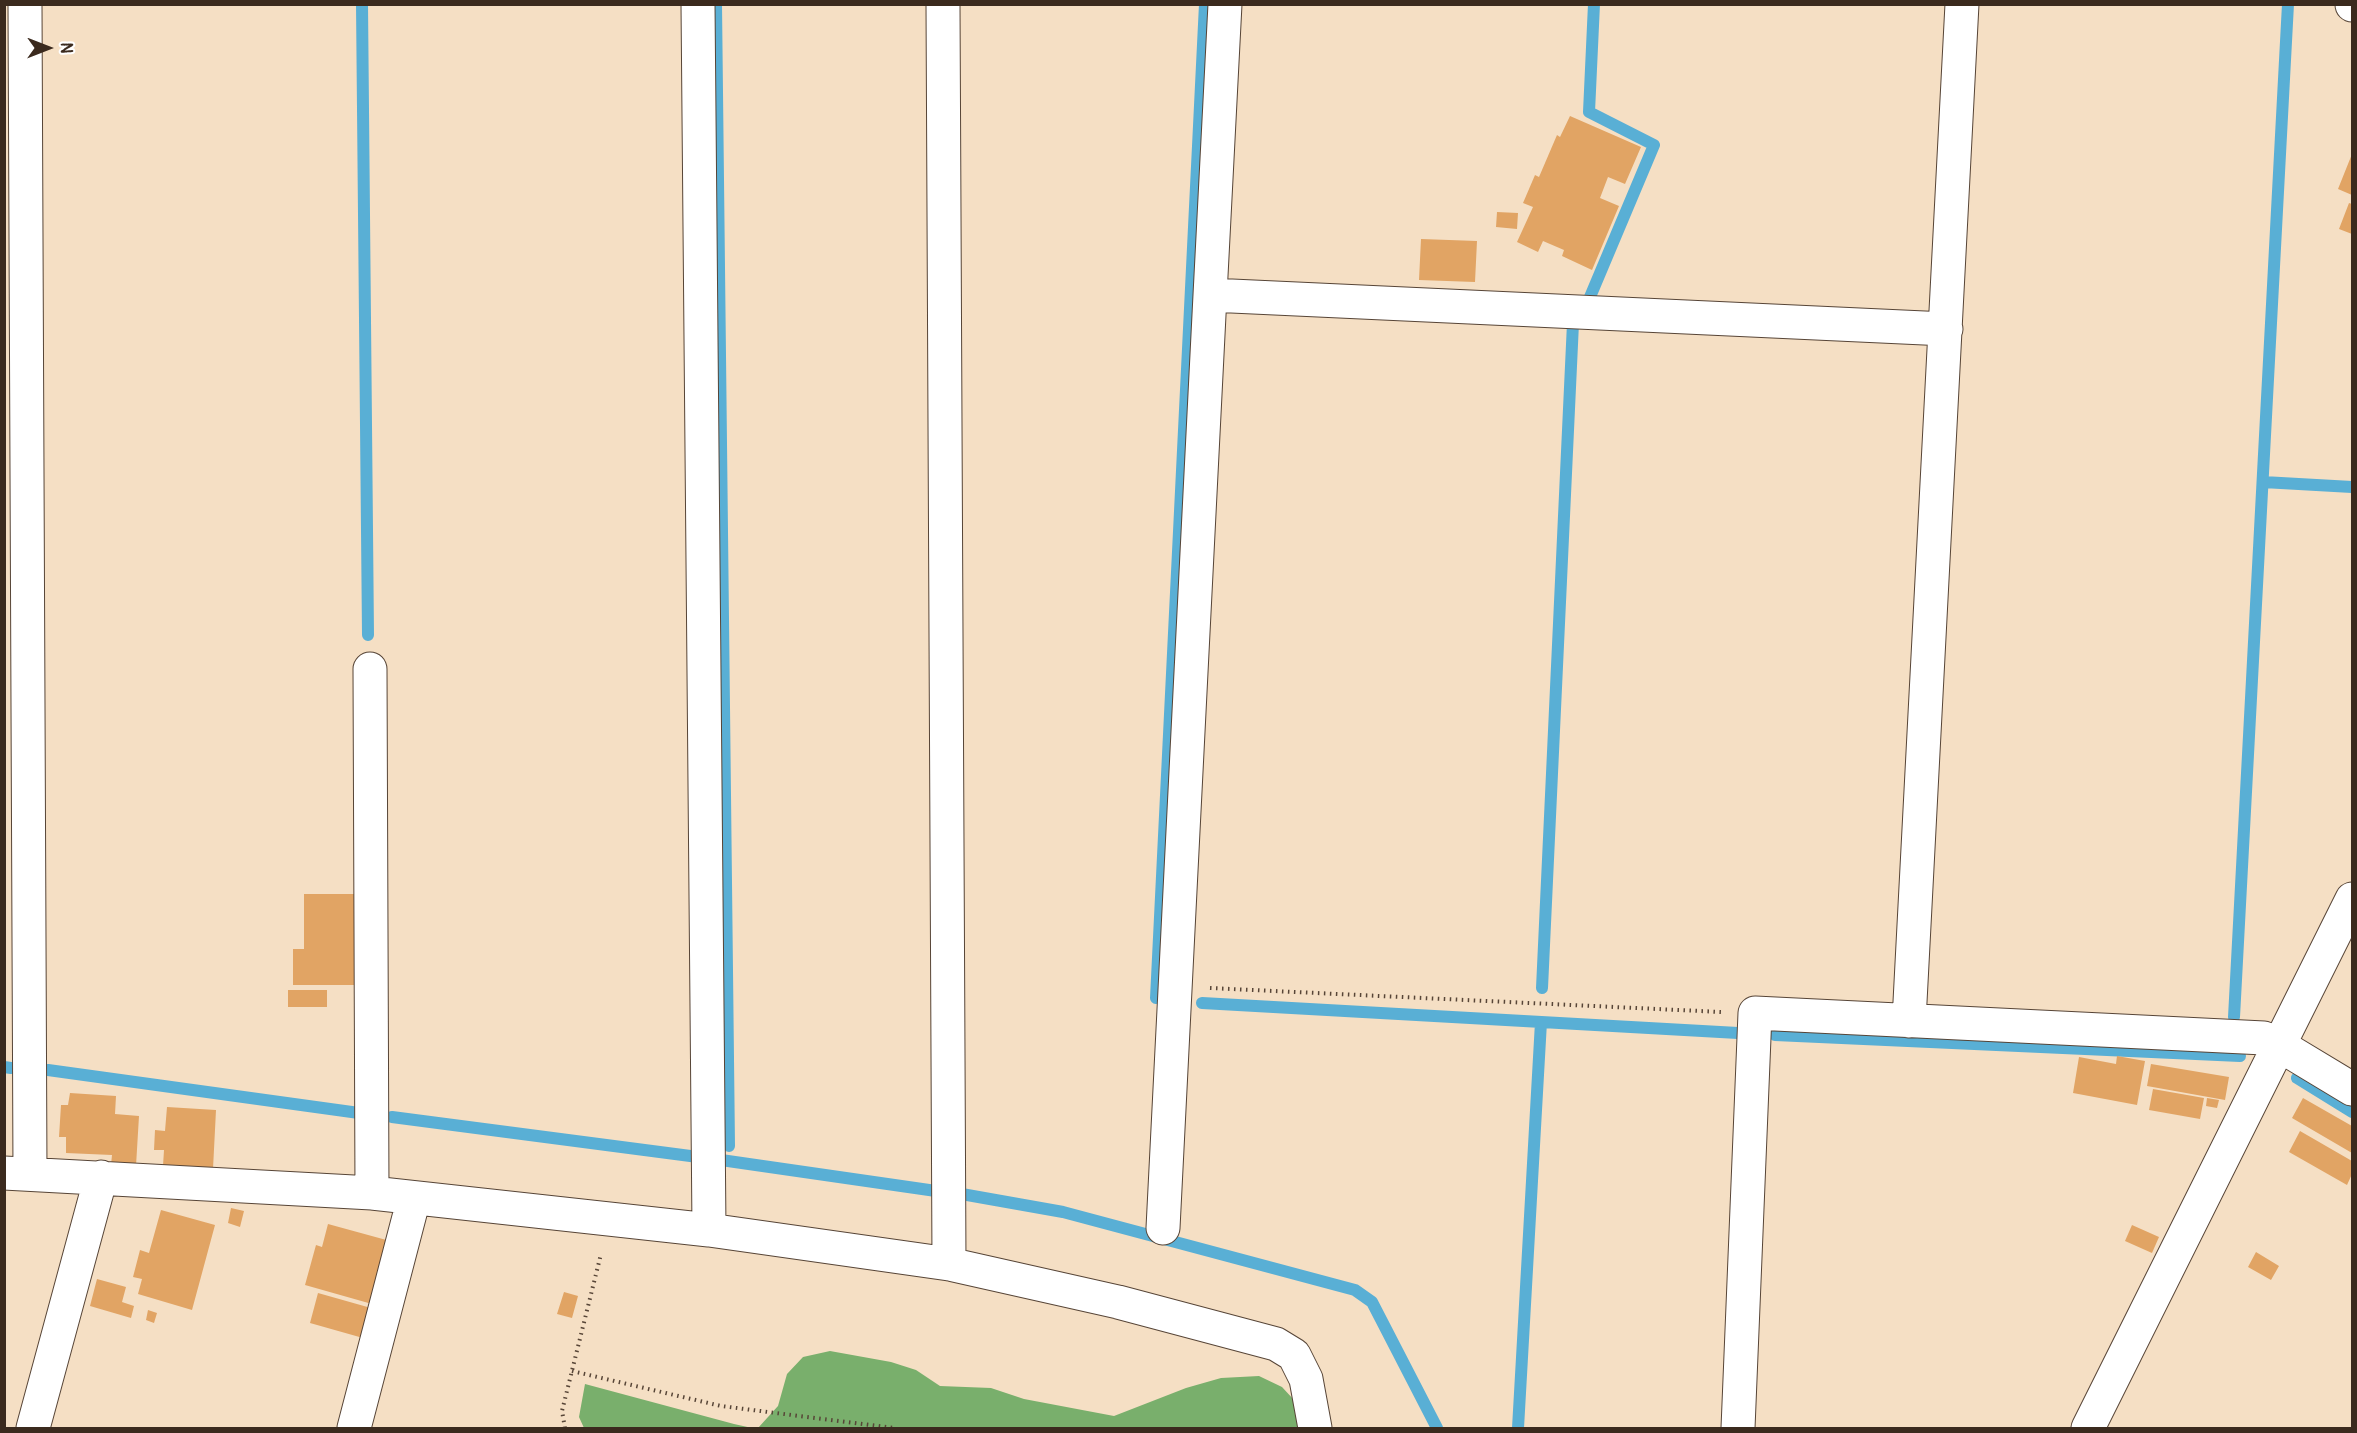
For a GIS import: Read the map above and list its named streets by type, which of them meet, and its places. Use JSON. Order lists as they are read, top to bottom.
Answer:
{
  "north": "right"
}
